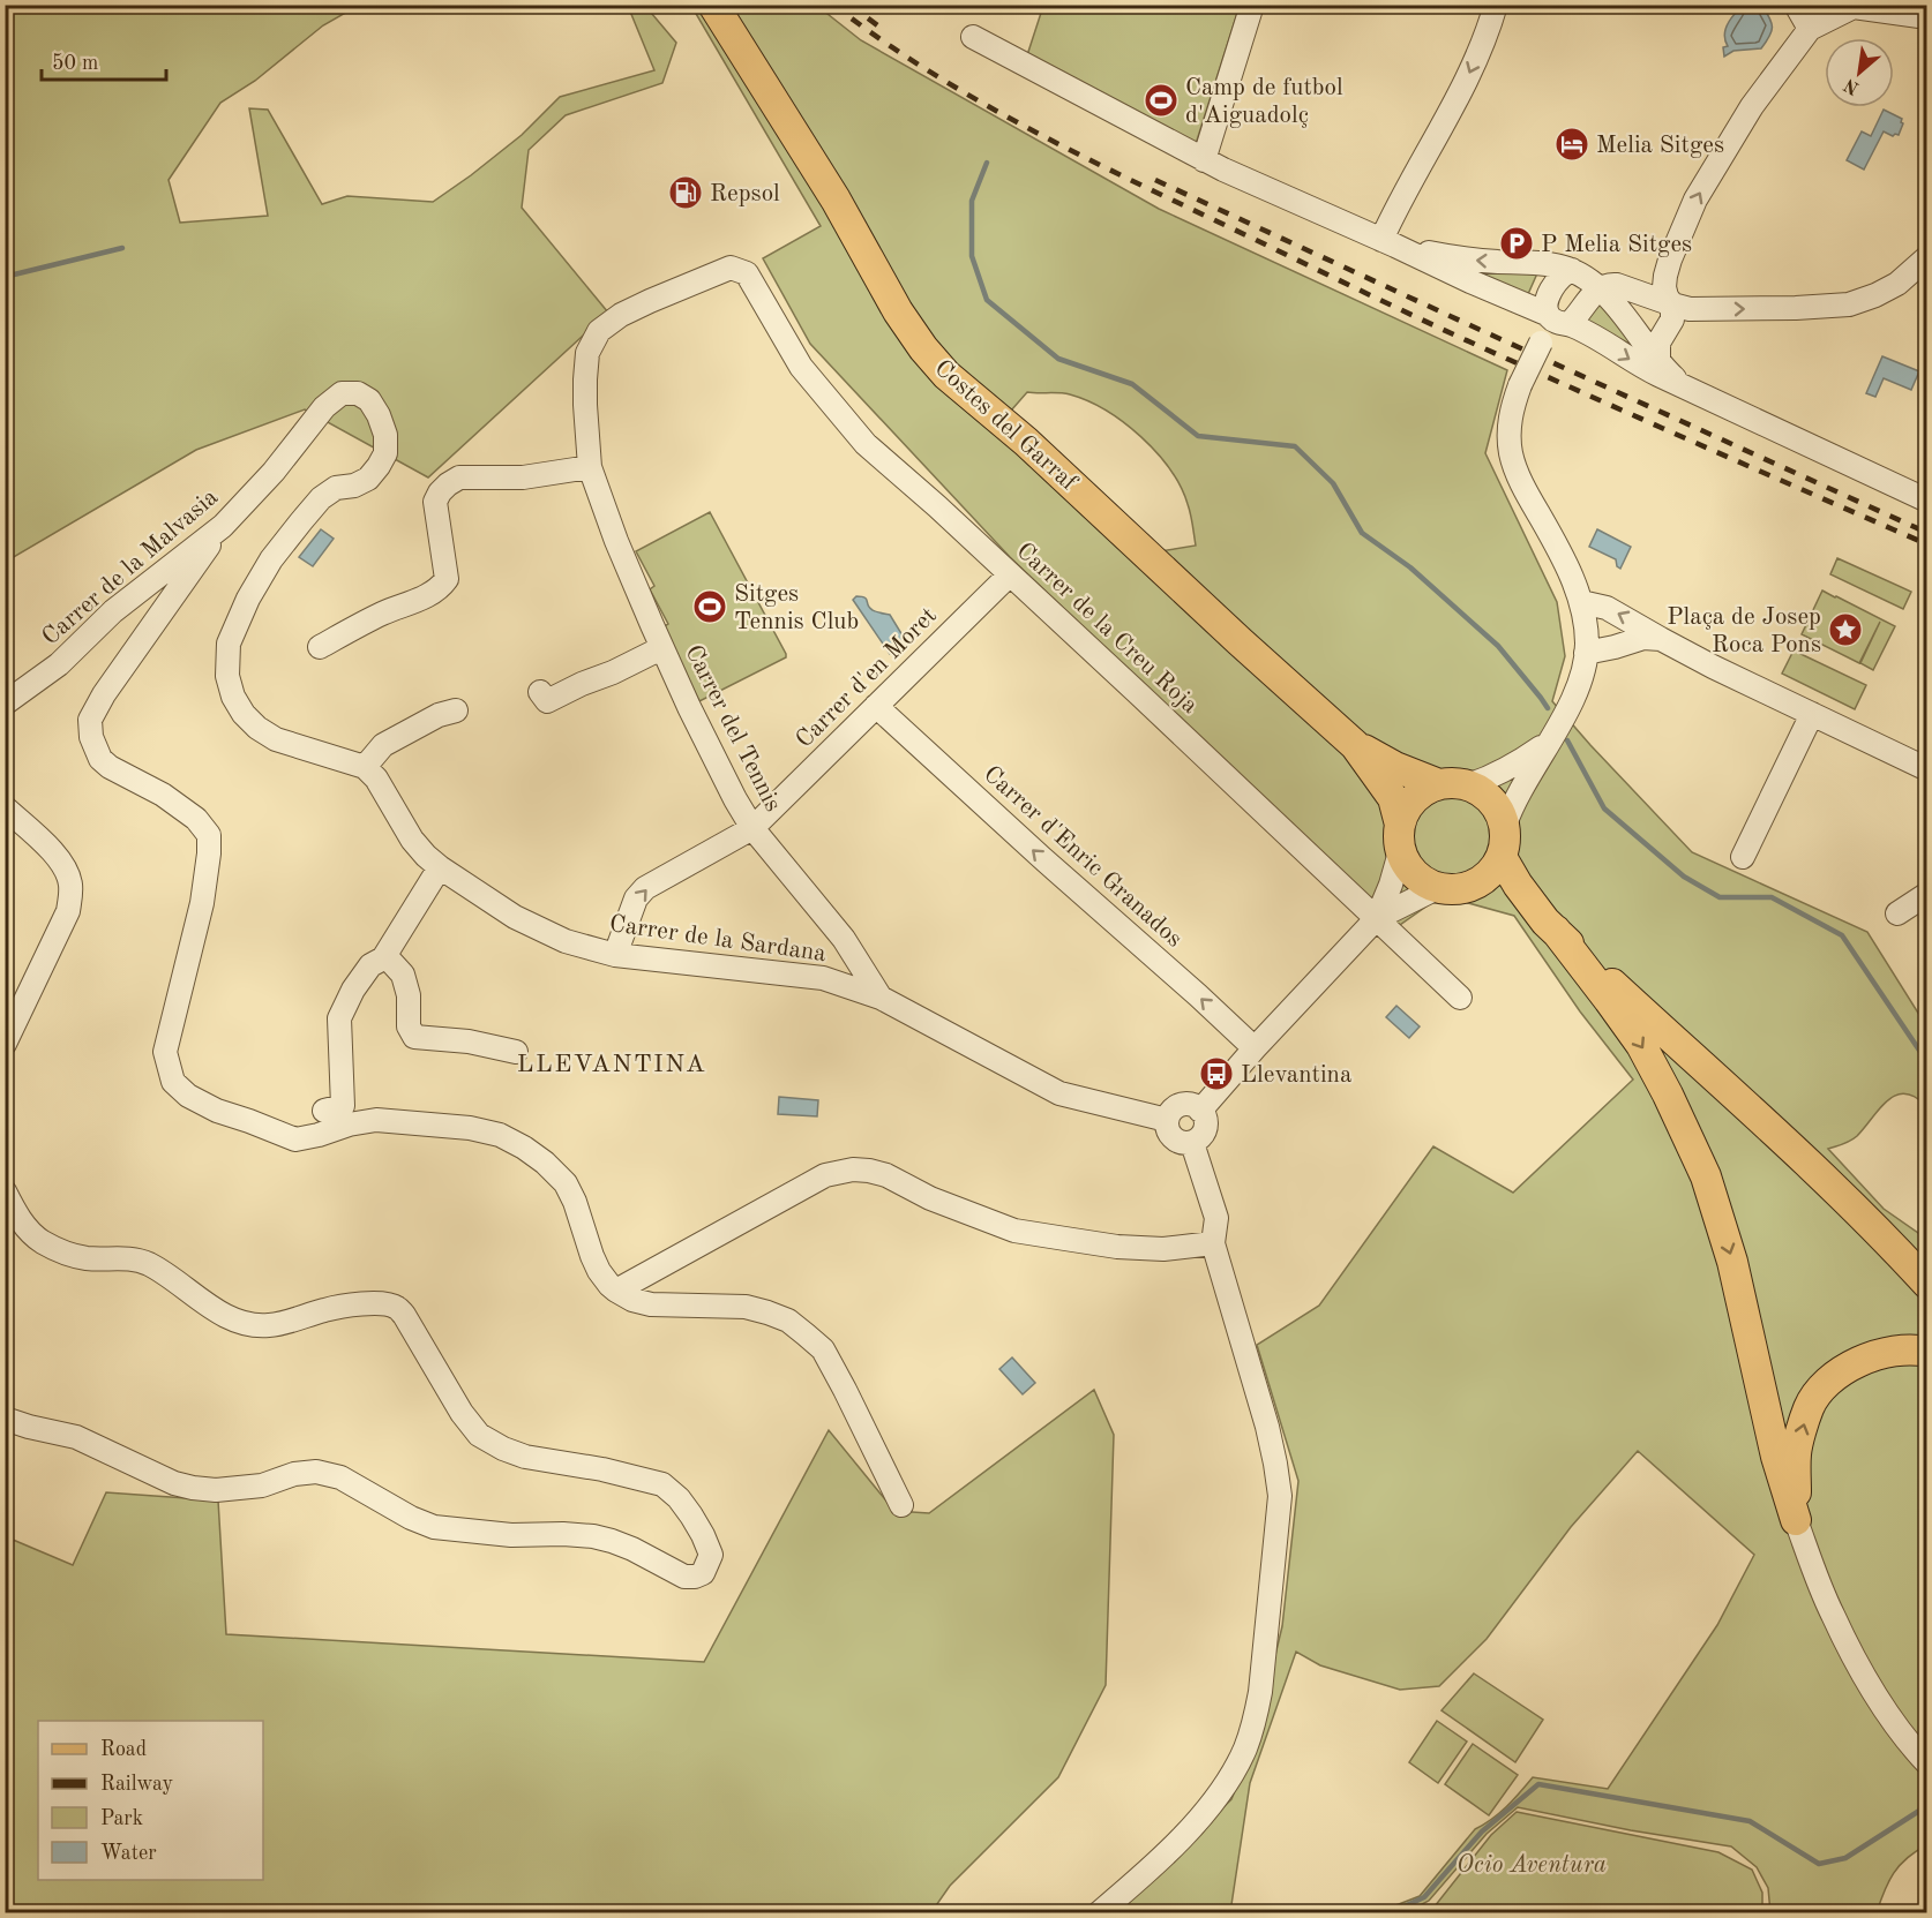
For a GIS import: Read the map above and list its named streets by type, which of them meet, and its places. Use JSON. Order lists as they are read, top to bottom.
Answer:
{
  "streets": {
    "main road": ["Costes del Garraf"],
    "street": [
      "Carrer de la Malvasia",
      "Carrer de la Creu Roja",
      "Carrer d'en Moret",
      "Carrer del Tennis",
      "Carrer d'Enric Granados",
      "Carrer de la Sardana"
    ]
  },
  "crossings": [
    ["Carrer de la Malvasia", "Carrer de la Sardana"],
    ["Carrer de la Creu Roja", "Carrer d'en Moret"],
    ["Carrer de la Creu Roja", "Carrer del Tennis"],
    ["Carrer d'en Moret", "Carrer del Tennis"],
    ["Carrer d'en Moret", "Carrer d'Enric Granados"],
    ["Carrer d'en Moret", "Carrer de la Sardana"],
    ["Carrer del Tennis", "Carrer de la Sardana"]
  ],
  "one_way": ["Carrer d'Enric Granados"],
  "districts": ["LLEVANTINA"],
  "parks": ["Ocio Aventura"],
  "places": {
    "sports": ["Camp de futbol d'Aiguadolç", "Sitges Tennis Club"],
    "hotel": ["Melia Sitges"],
    "fuel station": ["Repsol"],
    "parking": ["P Melia Sitges"],
    "place": ["Plaça de Josep Roca Pons"],
    "bus stop": ["Llevantina"]
  },
  "legend": [
    "Road",
    "Railway",
    "Park",
    "Water"
  ],
  "scale_bar": "50 m",
  "north": "bottom left"
}
